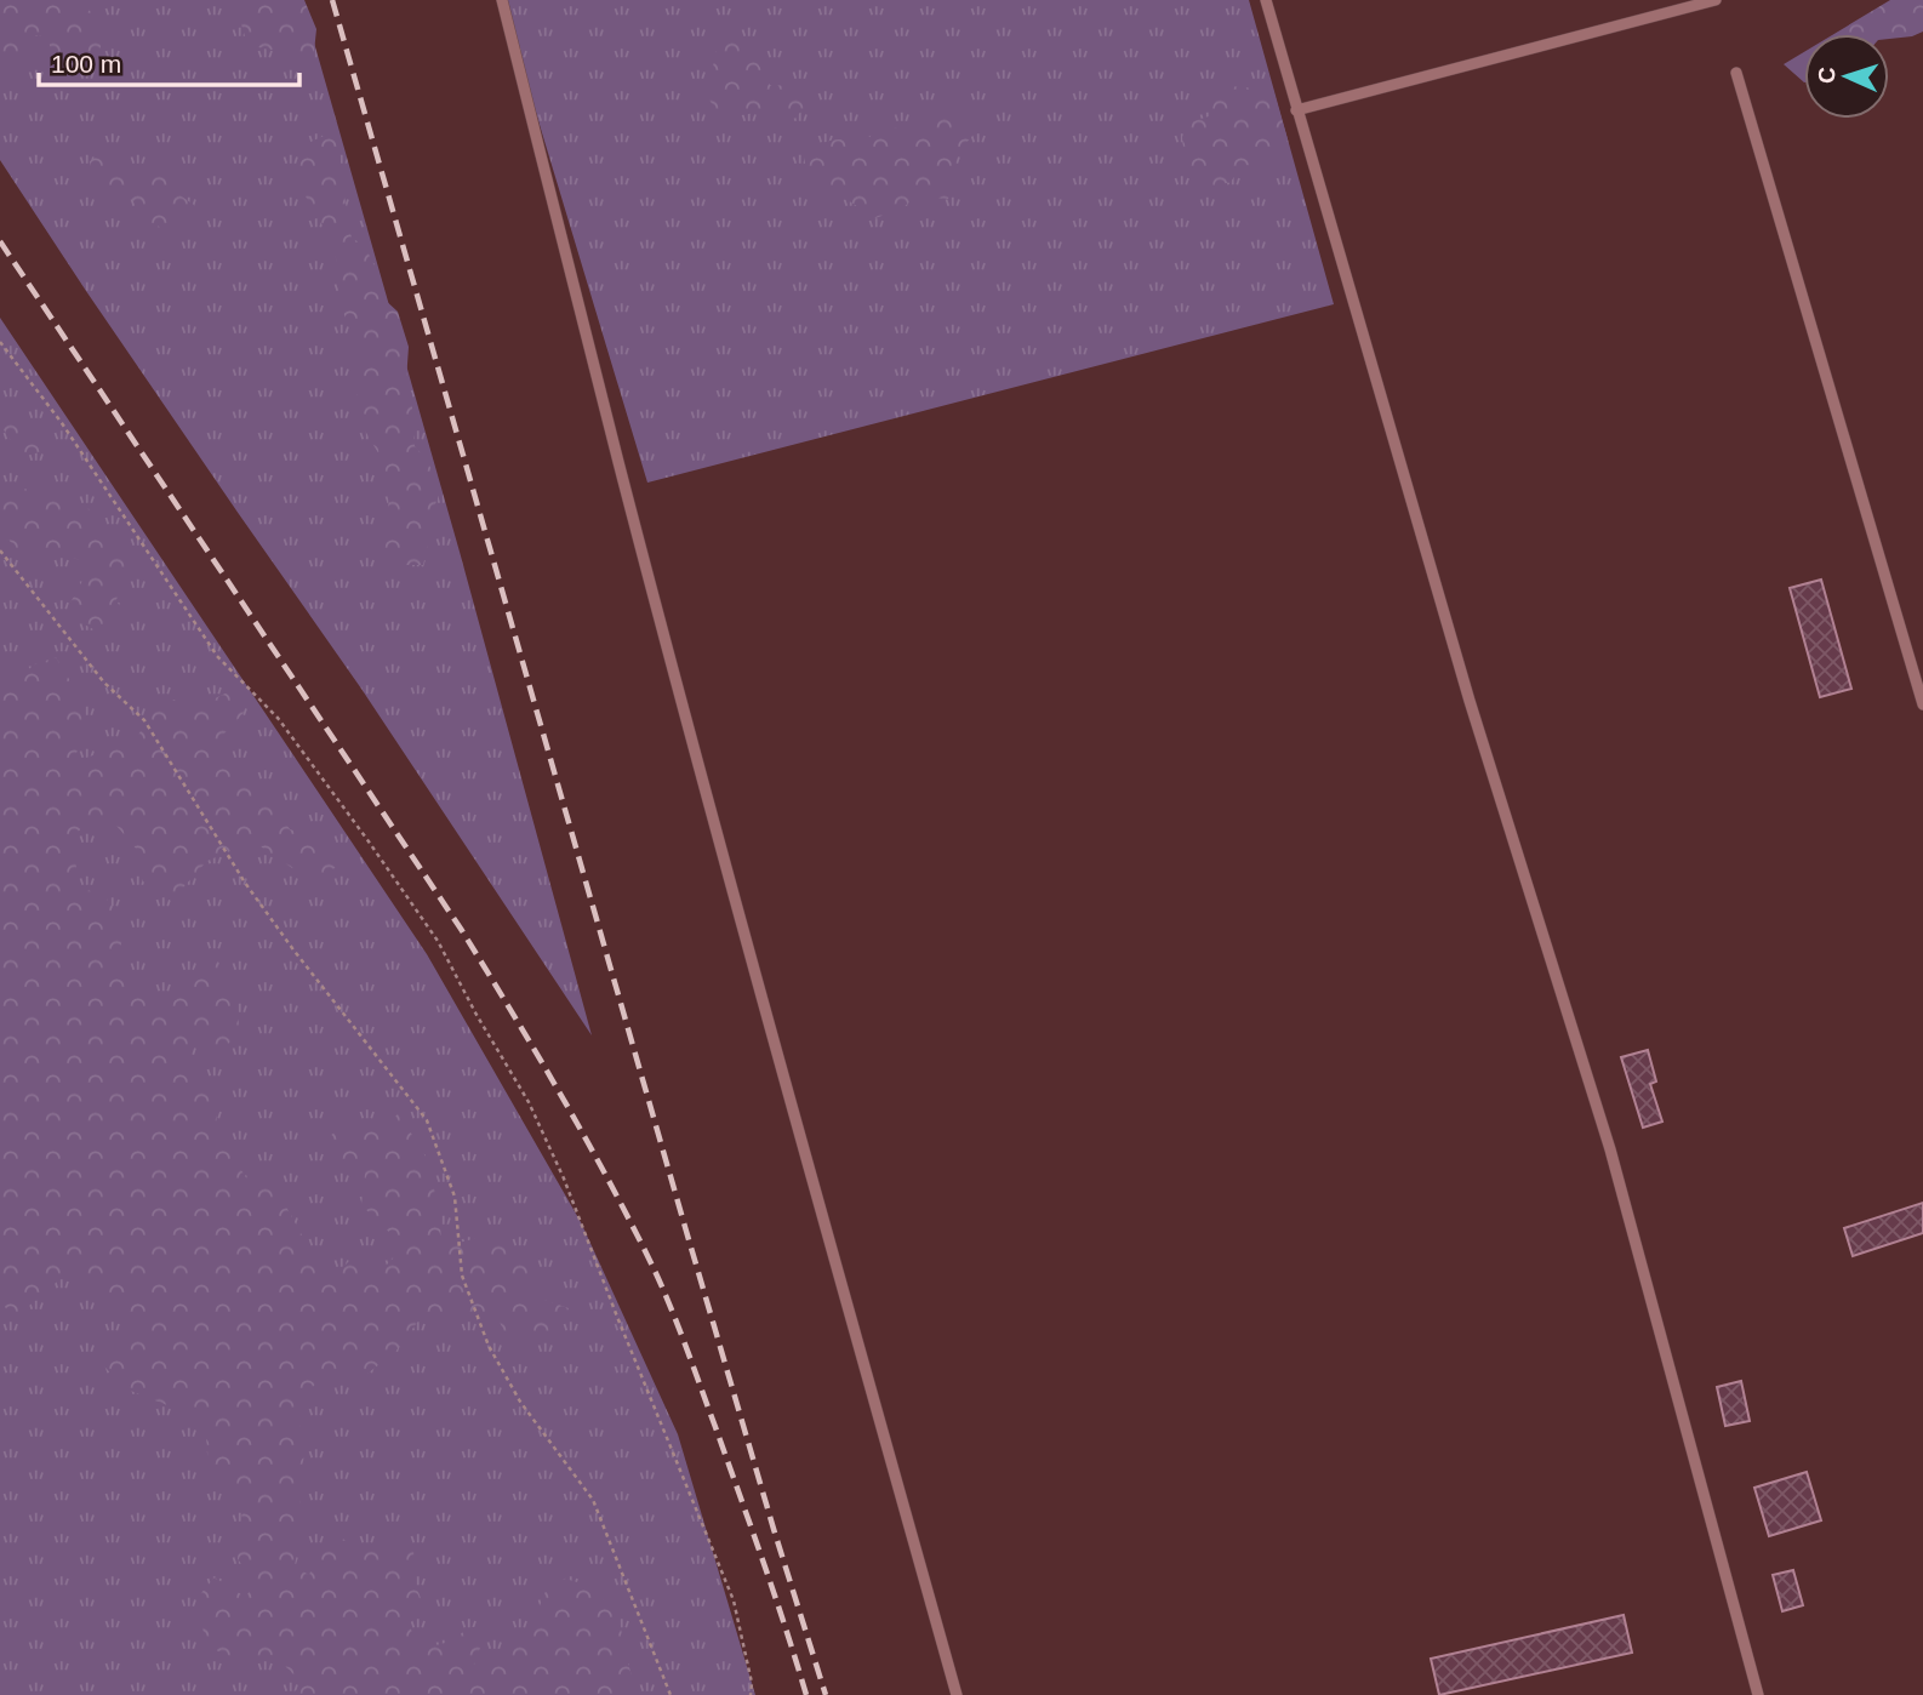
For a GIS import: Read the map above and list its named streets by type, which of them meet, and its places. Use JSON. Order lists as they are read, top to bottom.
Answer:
{
  "scale_bar": "100 m",
  "north": "left"
}
